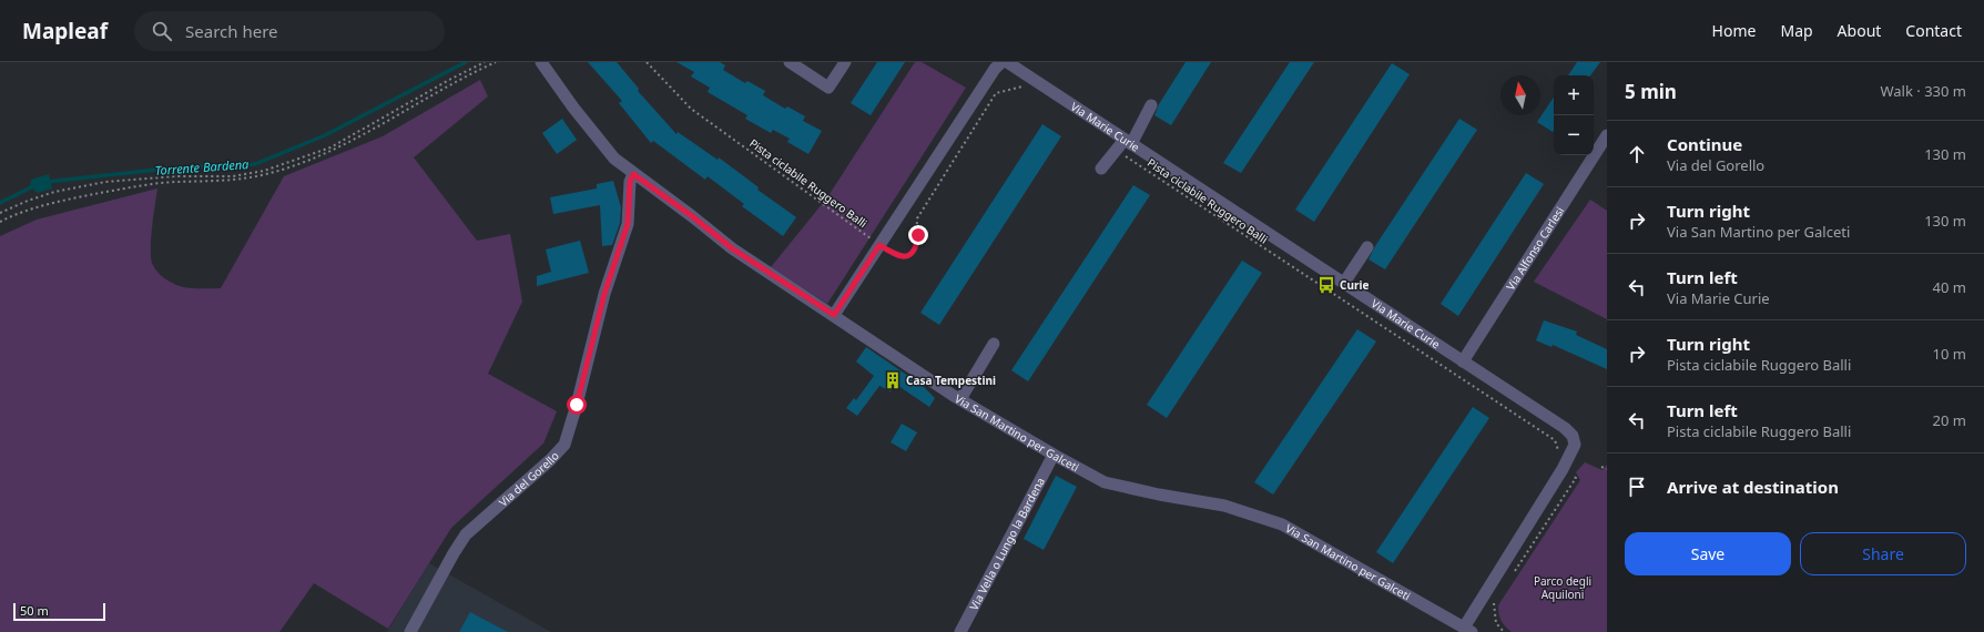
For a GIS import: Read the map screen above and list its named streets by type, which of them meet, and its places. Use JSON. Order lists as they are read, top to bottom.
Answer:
{
  "streets": {
    "street": [
      "Via Marie Curie",
      "Via Alfonso Carlesi",
      "Via San Martino per Galceti",
      "Via del Gorello",
      "Via Vella o Lungo la Bardena"
    ],
    "path": ["Pista ciclabile Ruggero Balli"]
  },
  "crossings": [
    ["Via Marie Curie", "Via Alfonso Carlesi"],
    ["Via Marie Curie", "Via San Martino per Galceti"],
    ["Via San Martino per Galceti", "Via del Gorello"],
    ["Via San Martino per Galceti", "Via Vella o Lungo la Bardena"]
  ],
  "water": ["Torrente Bardena"],
  "parks": ["Parco degli Aquiloni"],
  "places": {
    "bus stop": ["Curie"],
    "building": ["Casa Tempestini"]
  },
  "scale_bar": "50 m",
  "north": "top",
  "page": {
    "header": "Mapleaf",
    "search": "Search here",
    "nav": [
      "Home",
      "Map",
      "About",
      "Contact"
    ],
    "heading": ["5 min", "Walk · 330 m"],
    "map_buttons": ["+", "−"],
    "list": [
      ["Continue", "Via del Gorello", "130 m"],
      ["Turn right", "Via San Martino per Galceti", "130 m"],
      ["Turn left", "Via Marie Curie", "40 m"],
      ["Turn right", "Pista ciclabile Ruggero Balli", "10 m"],
      ["Turn left", "Pista ciclabile Ruggero Balli", "20 m"],
      "Arrive at destination"
    ],
    "buttons": ["Save", "Share"],
    "scale": "50 m"
  }
}
